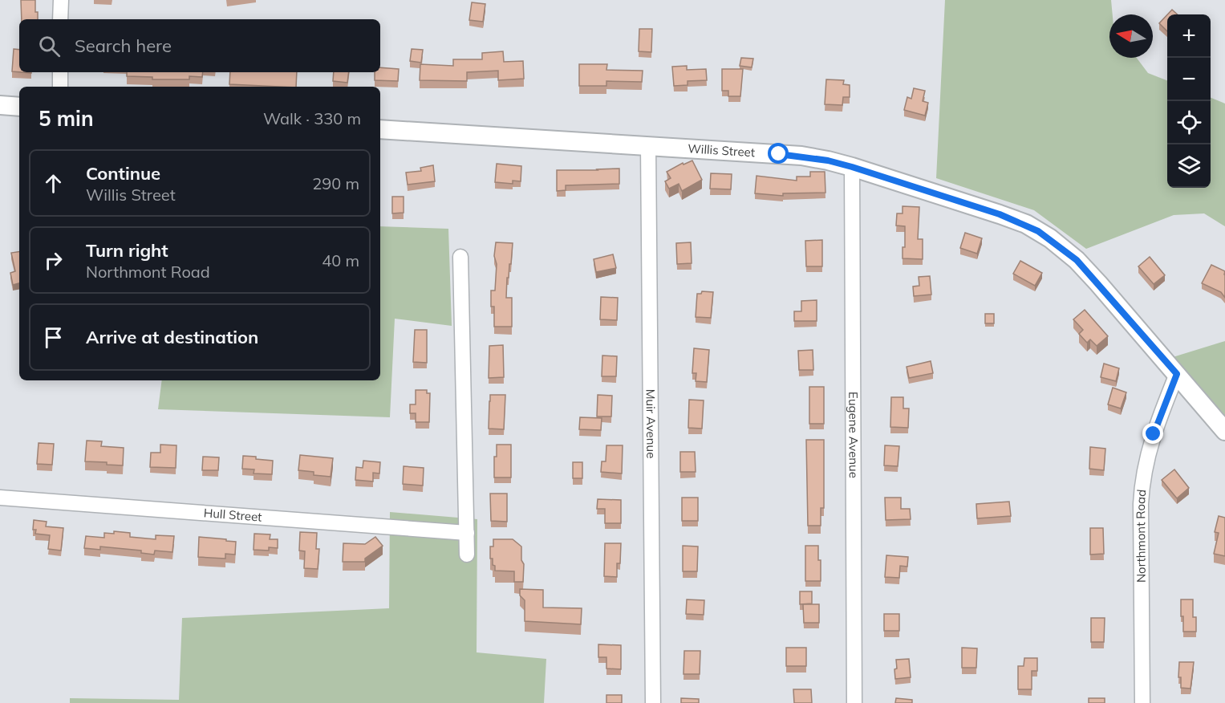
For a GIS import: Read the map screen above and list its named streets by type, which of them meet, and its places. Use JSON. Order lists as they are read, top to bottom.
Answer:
{
  "streets": {
    "main road": ["Willis Street"],
    "street": [
      "Muir Avenue",
      "Eugene Avenue",
      "Hull Street",
      "Northmont Road"
    ]
  },
  "crossings": [
    ["Willis Street", "Muir Avenue"],
    ["Willis Street", "Eugene Avenue"],
    ["Willis Street", "Northmont Road"]
  ],
  "north": "left",
  "page": {
    "map_buttons": ["+", "−"],
    "search": "Search here",
    "heading": ["5 min", "Walk · 330 m"],
    "list": [
      ["Continue", "Willis Street", "290 m"],
      ["Turn right", "Northmont Road", "40 m"],
      "Arrive at destination"
    ]
  }
}
